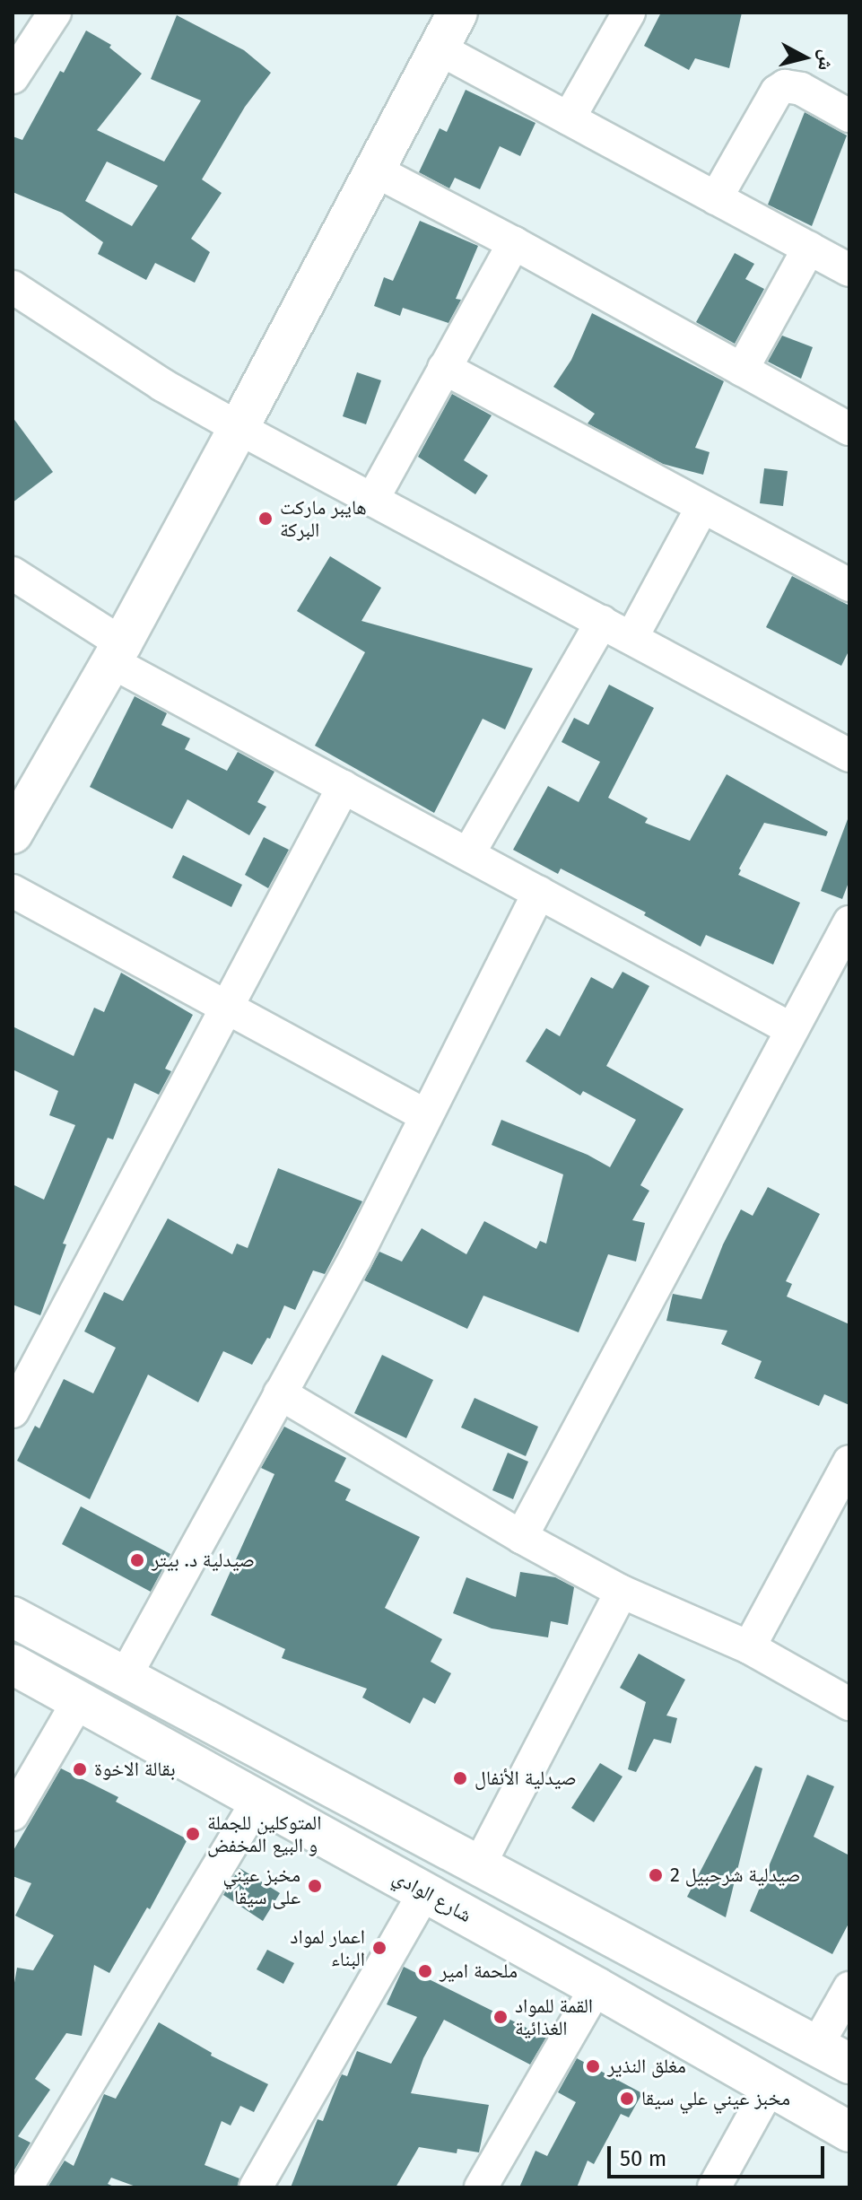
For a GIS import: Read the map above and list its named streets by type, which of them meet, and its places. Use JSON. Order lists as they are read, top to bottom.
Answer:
{
  "streets": {
    "main road": ["شارع الوادي"]
  },
  "places": [
    "هايبر ماركت البركة",
    "صيدلية د. بيتر",
    "بقالة الاخوة",
    "صيدلية الأنفال",
    "المتوكلين للجملة و البيع المخفض",
    "صيدلية شرحبيل 2",
    "مخبز عيني على سيقا",
    "اعمار لمواد البناء",
    "ملحمة امير",
    "القمة للمواد الغذائية",
    "مغلق النذير",
    "مخبز عيني علي سيقا"
  ],
  "scale_bar": "50 m",
  "north": "right"
}
